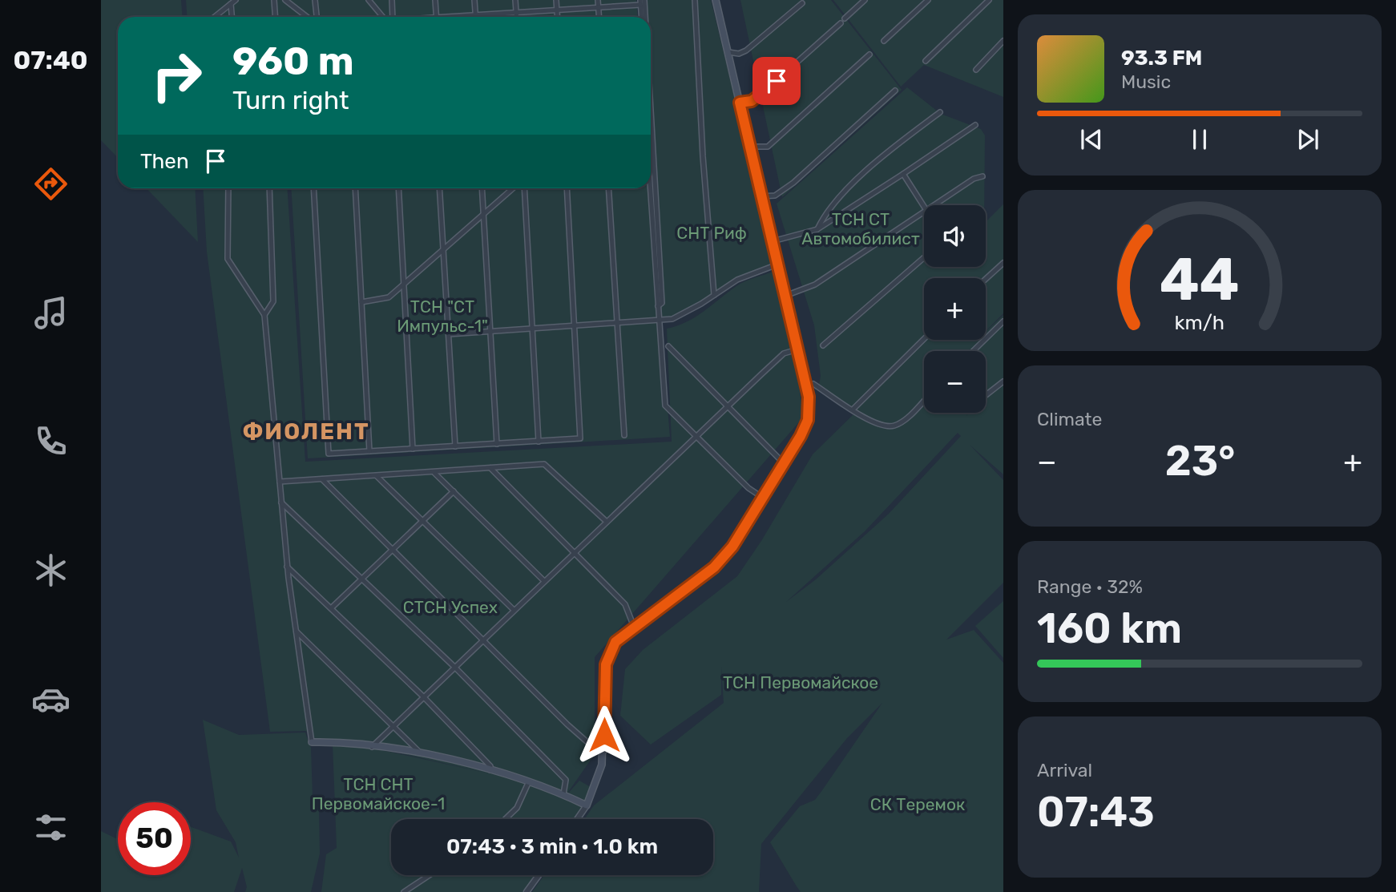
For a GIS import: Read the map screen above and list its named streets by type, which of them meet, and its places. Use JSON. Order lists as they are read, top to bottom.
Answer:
{
  "districts": ["ФИОЛЕНТ"],
  "parks": [
    "ТСН СТ Автомобилист",
    "СНТ Риф",
    "ТСН \"СТ Импульс-1\"",
    "СТСН Успех",
    "ТСН Первомайское",
    "ТСН СНТ Первомайское-1",
    "СК Теремок"
  ],
  "page": {
    "tabs": "07:40",
    "turn": ["960 m", "Turn right"],
    "song": ["93.3 FM", "Music"],
    "then": "Then",
    "map_buttons": ["+", "−"],
    "tile": [
      "Climate",
      ["Range · 32%", "160 km"],
      ["Arrival", "07:43"]
    ],
    "heat": ["−", "23°", "+"],
    "limit": "50",
    "trip": "07:43 · 3 min · 1.0 km",
    "gauge": ["44", "km/h"]
  }
}
